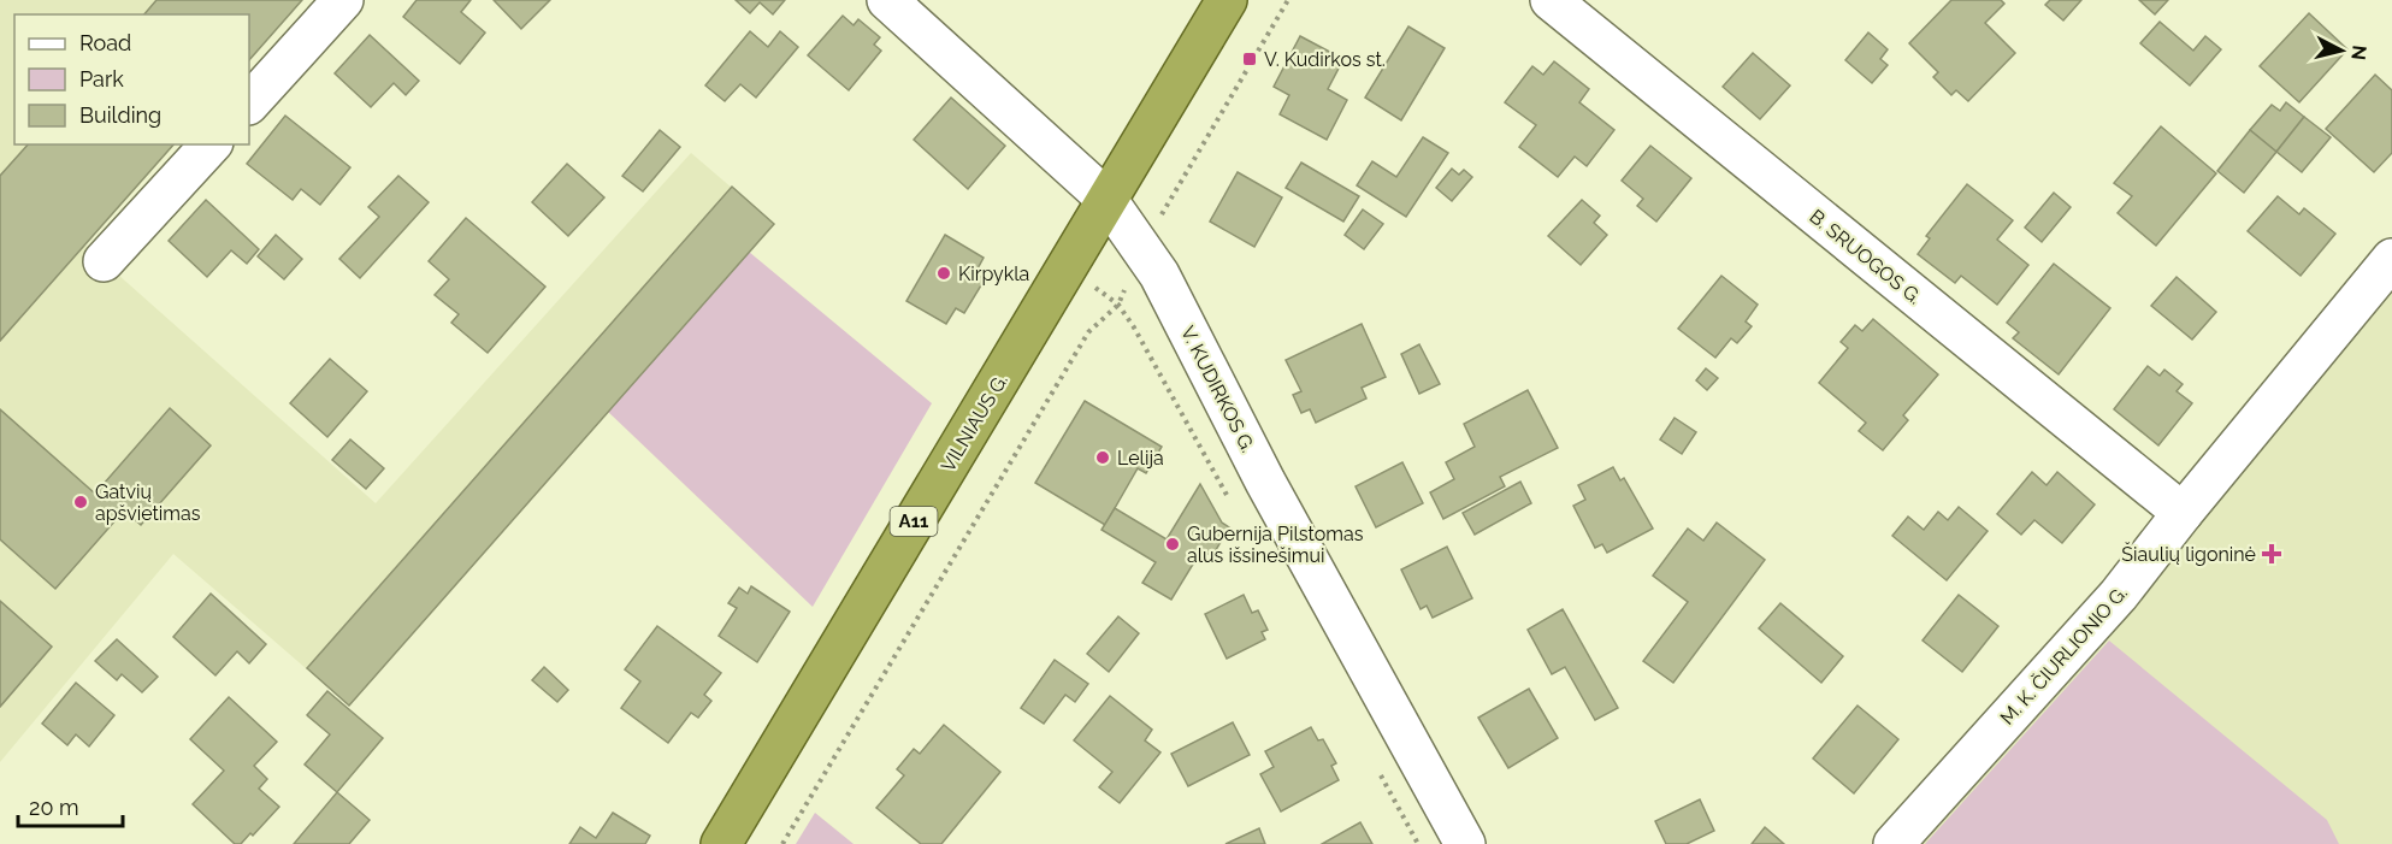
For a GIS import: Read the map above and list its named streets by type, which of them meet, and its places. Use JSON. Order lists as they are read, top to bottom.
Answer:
{
  "streets": {
    "highway": ["VILNIAUS G.", "A11"],
    "street": ["B. SRUOGOS G.", "V. KUDIRKOS G.", "M. K. ČIURLIONIO G."]
  },
  "crossings": [
    ["B. SRUOGOS G.", "M. K. ČIURLIONIO G."],
    ["V. KUDIRKOS G.", "VILNIAUS G."]
  ],
  "places": {
    "transit": ["V. Kudirkos st."],
    "other": [
      "Kirpykla",
      "Lelija",
      "Gatvių apšvietimas",
      "Gubernija Pilstomas alus išsinešimui"
    ],
    "health": ["Šiaulių ligoninė"]
  },
  "legend": ["Road", "Park", "Building"],
  "scale_bar": "20 m",
  "north": "right"
}
